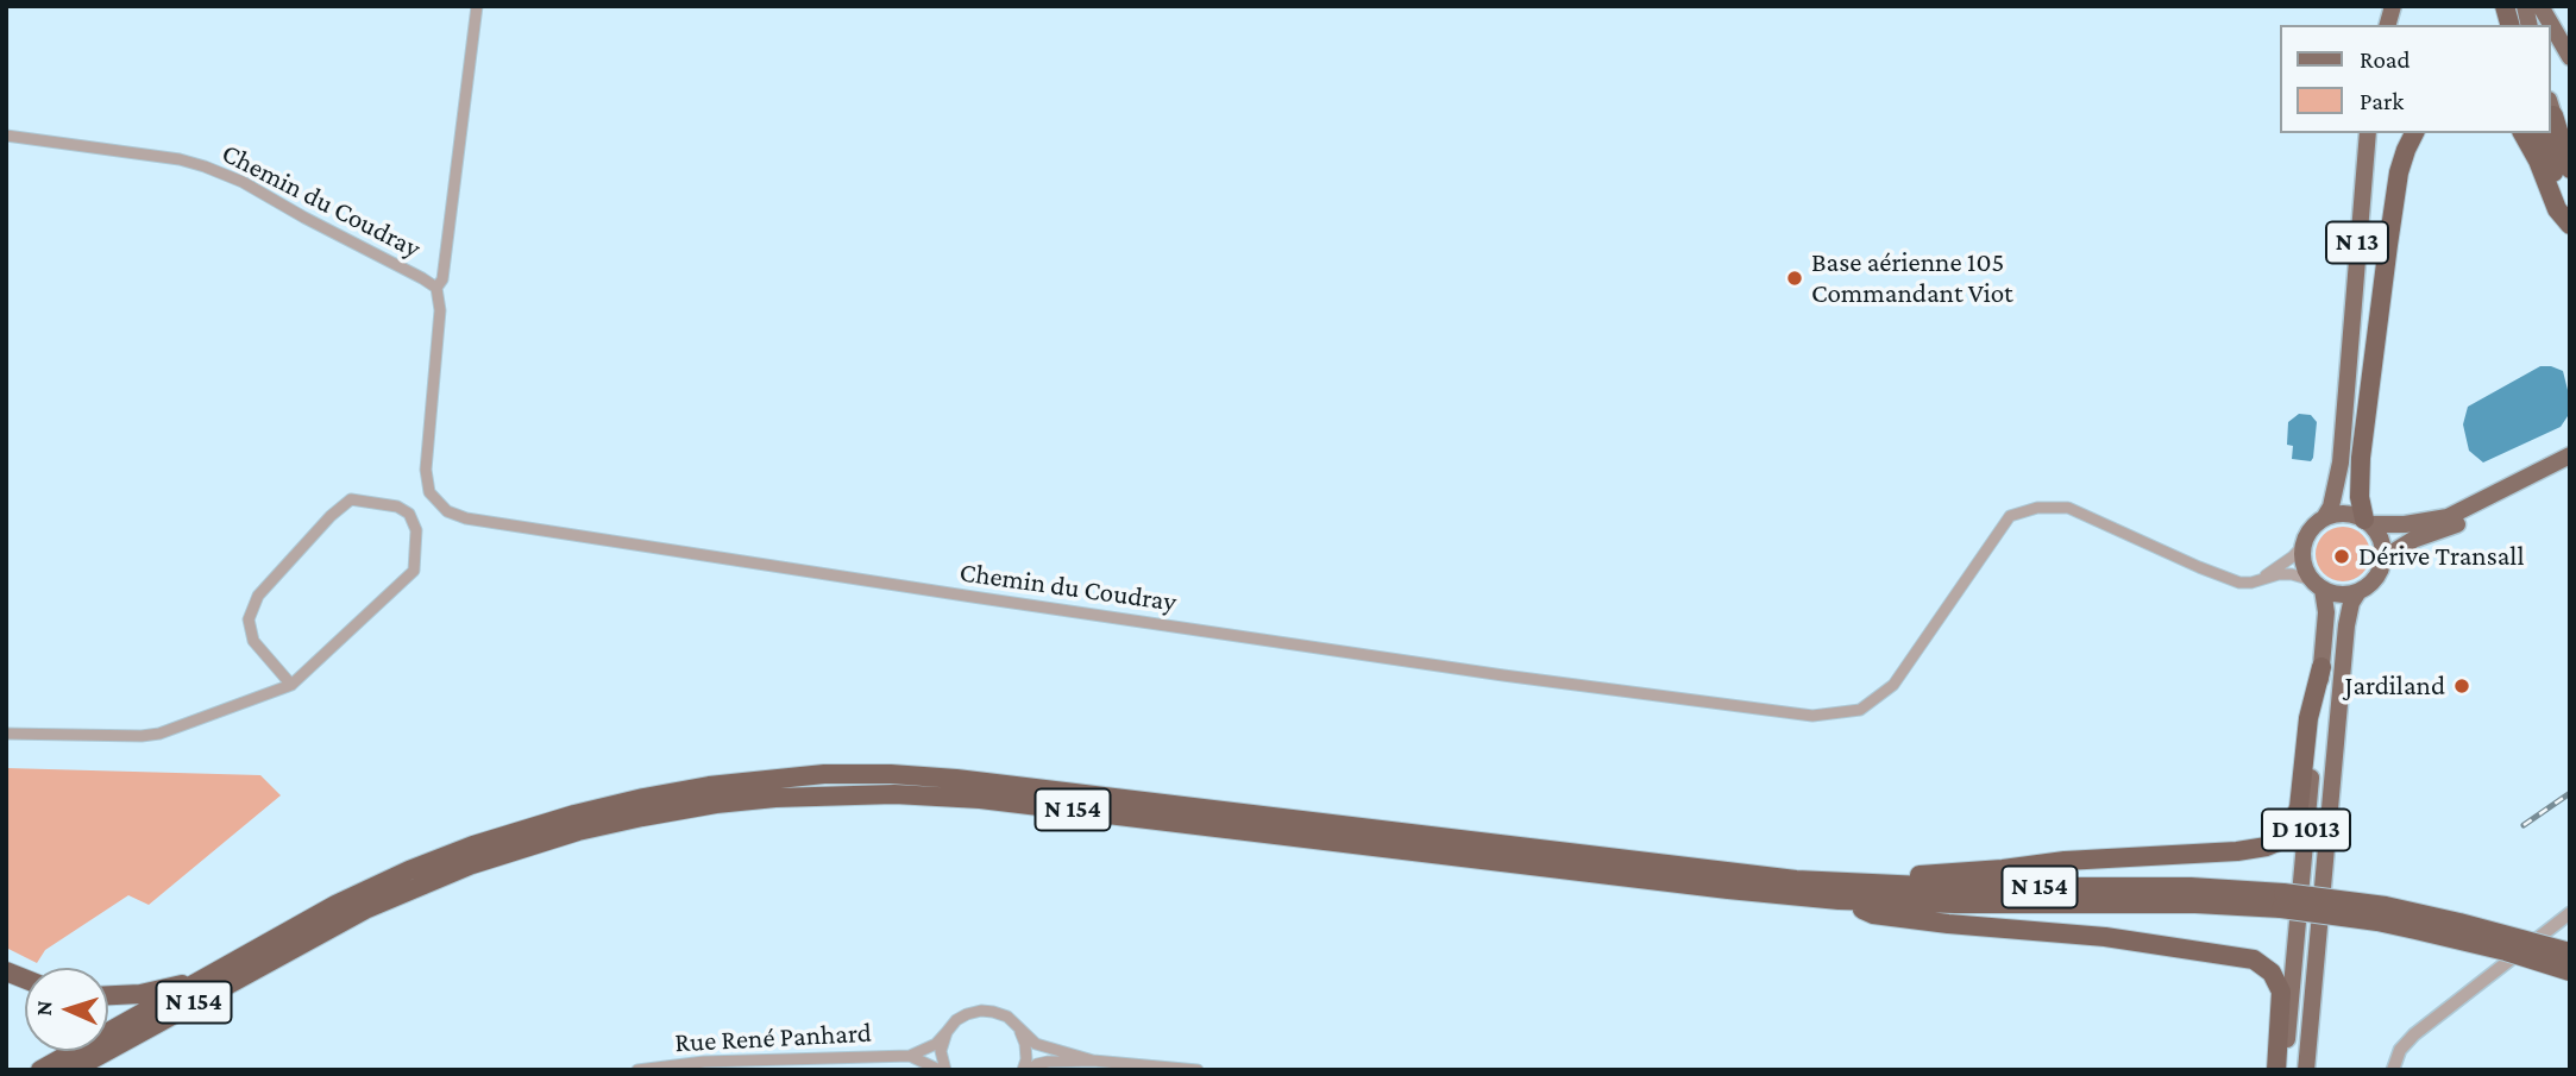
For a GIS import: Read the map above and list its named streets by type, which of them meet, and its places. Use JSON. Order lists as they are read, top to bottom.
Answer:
{
  "streets": {
    "highway": ["N 154"],
    "main road": ["N 13", "D 1013"],
    "street": ["Chemin du Coudray", "Rue René Panhard"]
  },
  "crossings": [
    ["Chemin du Coudray", "N 13"],
    ["Chemin du Coudray", "D 1013"],
    ["N 13", "D 1013"]
  ],
  "places": ["Base aérienne 105 Commandant Viot", "Dérive Transall", "Jardiland"],
  "legend": ["Road", "Park"],
  "north": "left"
}
